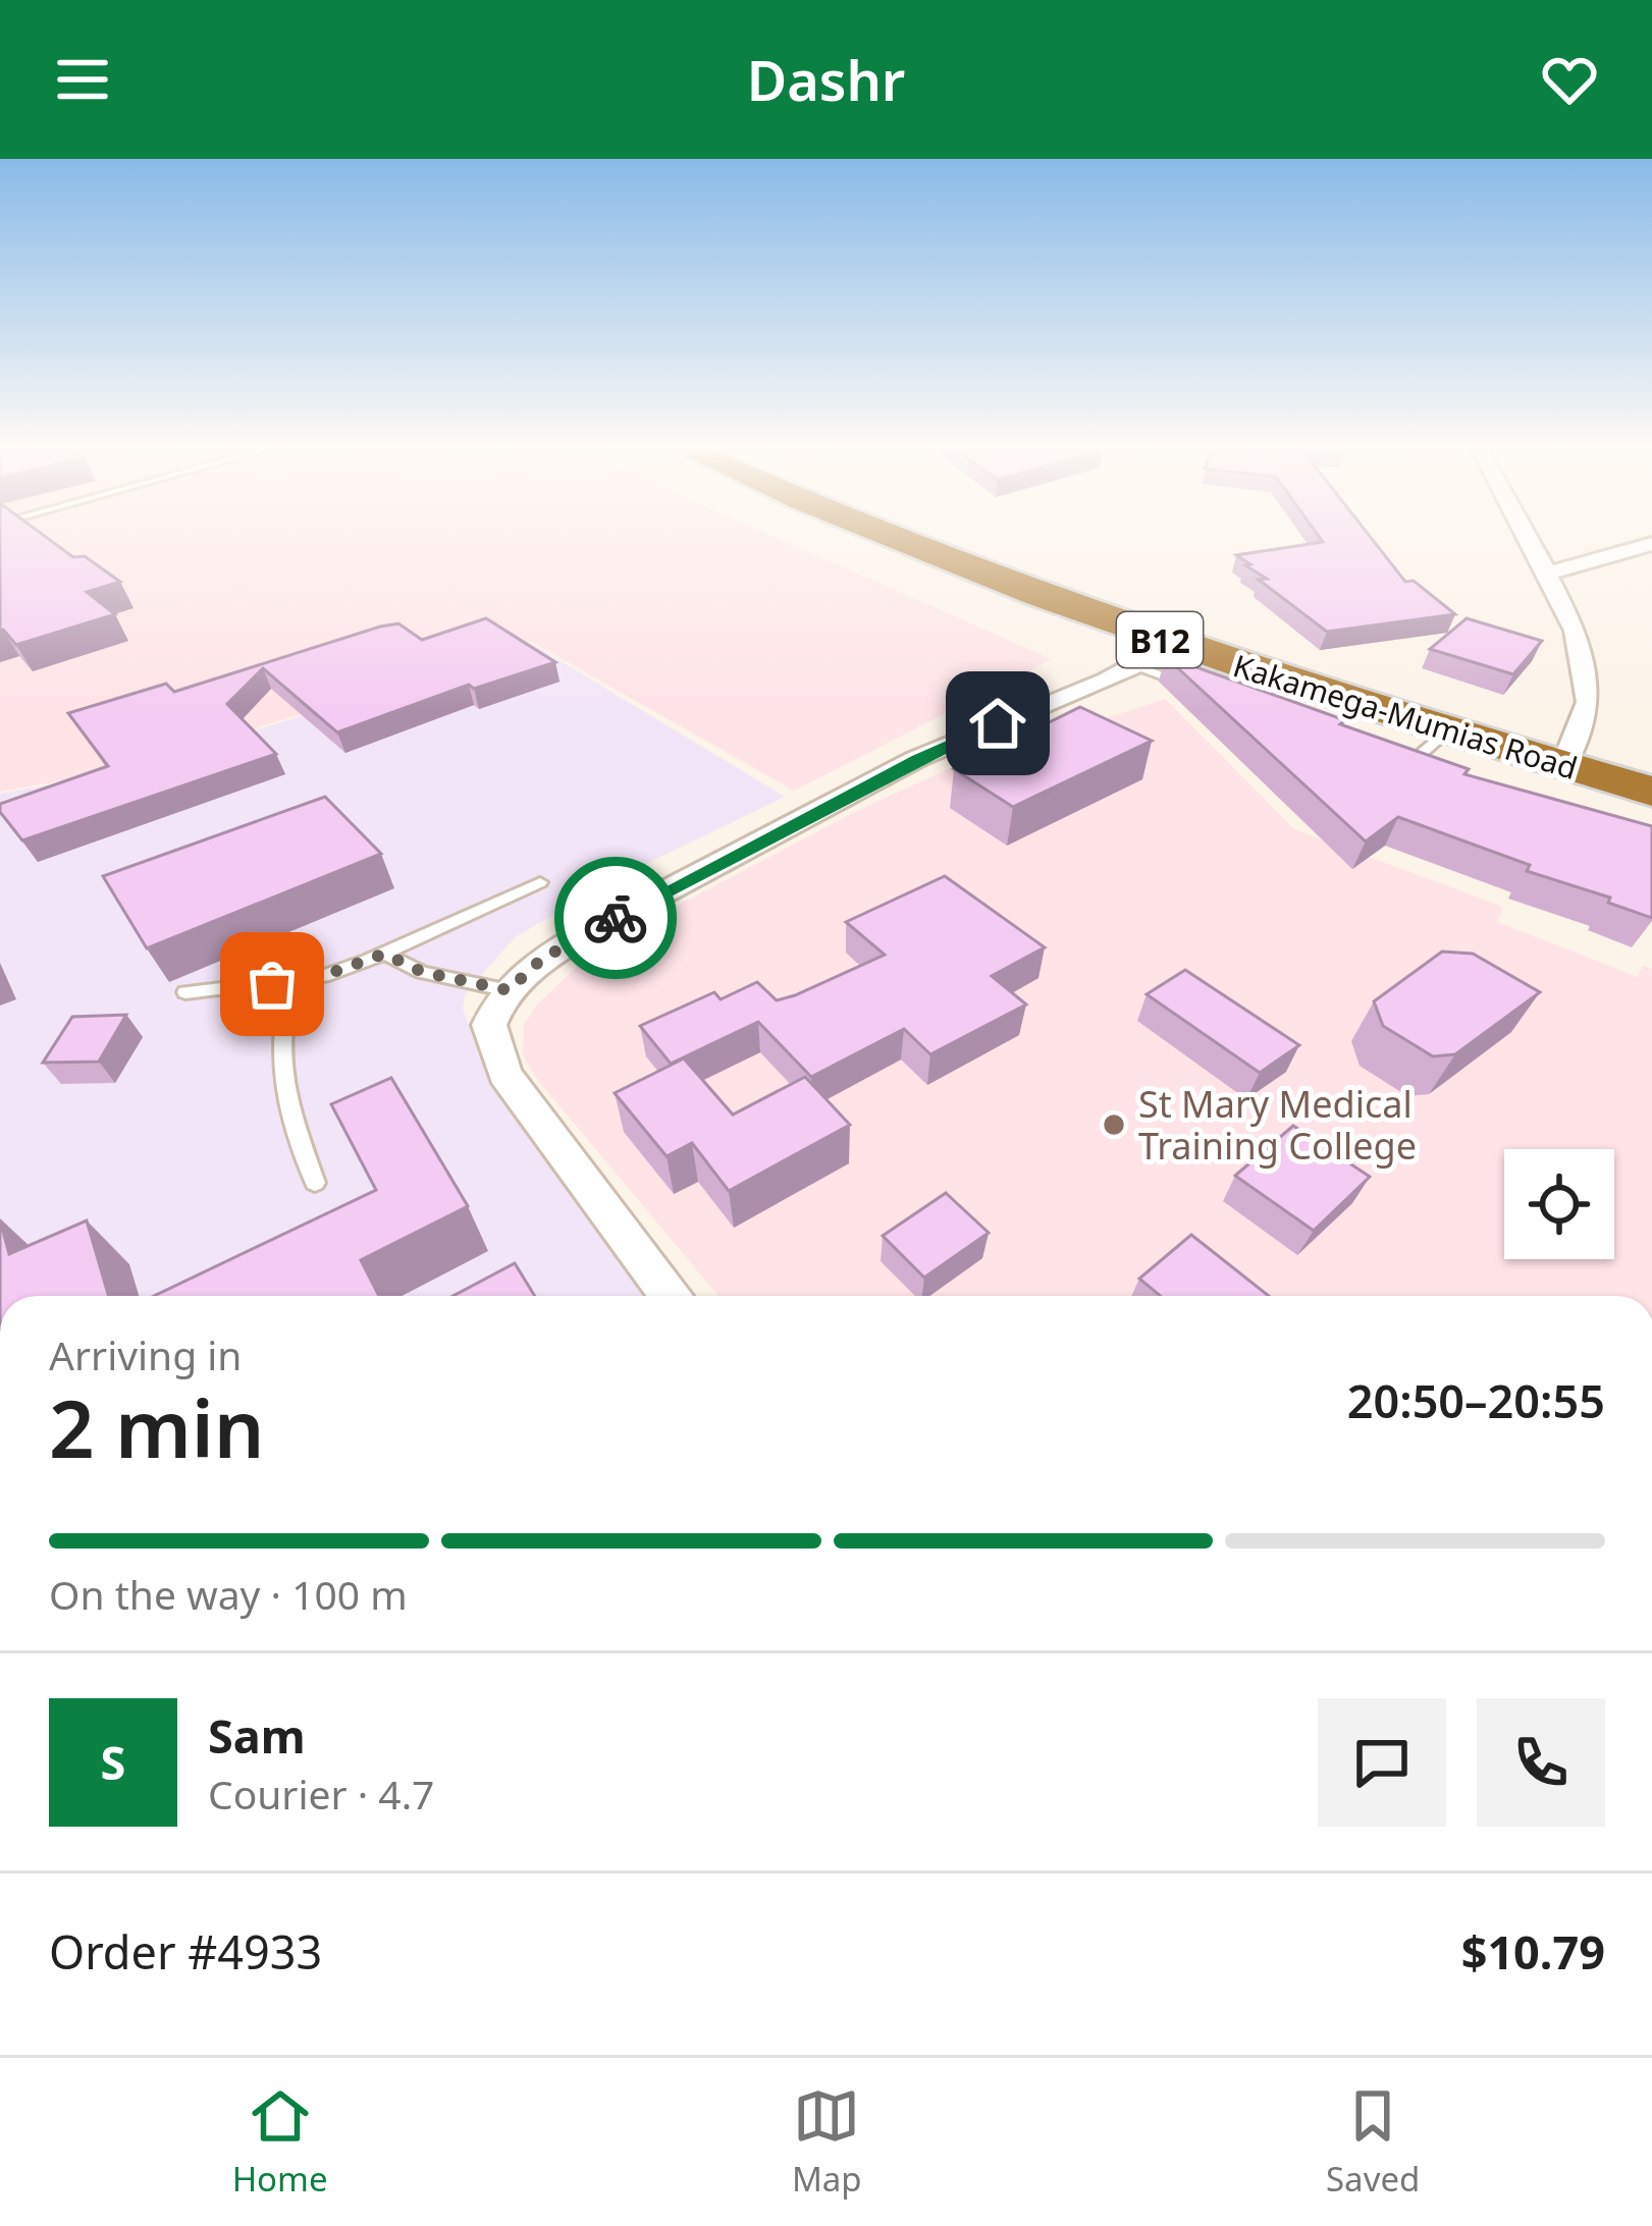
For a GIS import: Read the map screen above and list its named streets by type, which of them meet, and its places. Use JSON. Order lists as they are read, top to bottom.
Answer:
{
  "streets": {
    "highway": ["B12", "Kakamega-Mumias Road"]
  },
  "places": ["St Mary Medical Training College"],
  "page": {
    "header": "Dashr",
    "heading": ["2 min", "Arriving in", "20:50–20:55"],
    "panel": [
      "Sam",
      "Courier · 4.7",
      "Order #4933",
      "$10.79"
    ],
    "bar": "On the way · 100 m",
    "round": "S",
    "tabs": ["Home", "Map", "Saved"]
  }
}
